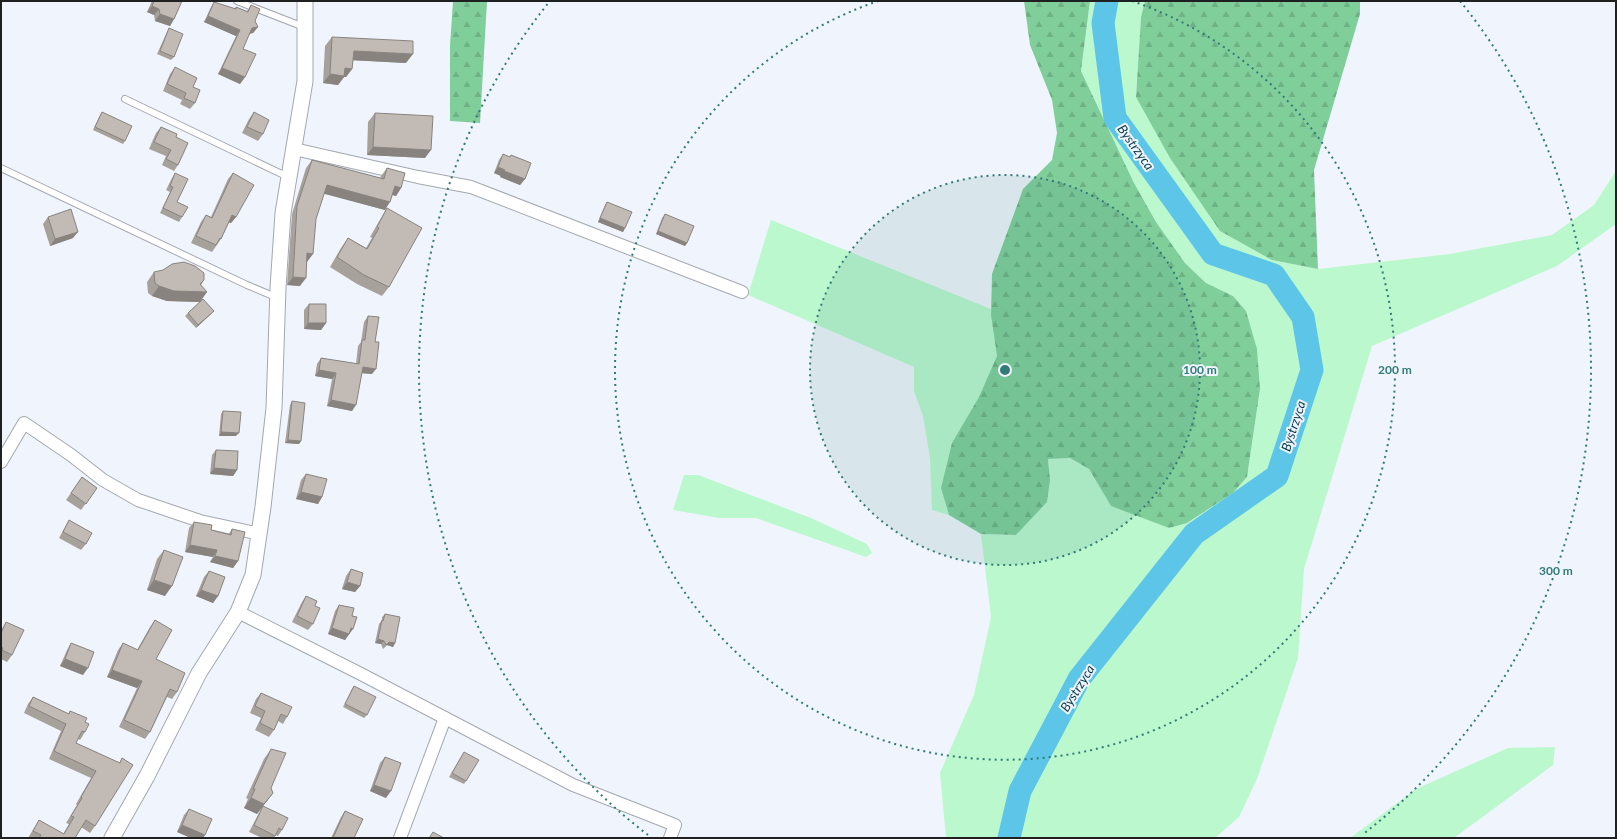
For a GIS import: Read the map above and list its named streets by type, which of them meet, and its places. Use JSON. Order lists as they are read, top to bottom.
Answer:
{
  "water": ["Bystrzyca"],
  "rings": ["100 m", "200 m", "300 m"]
}
